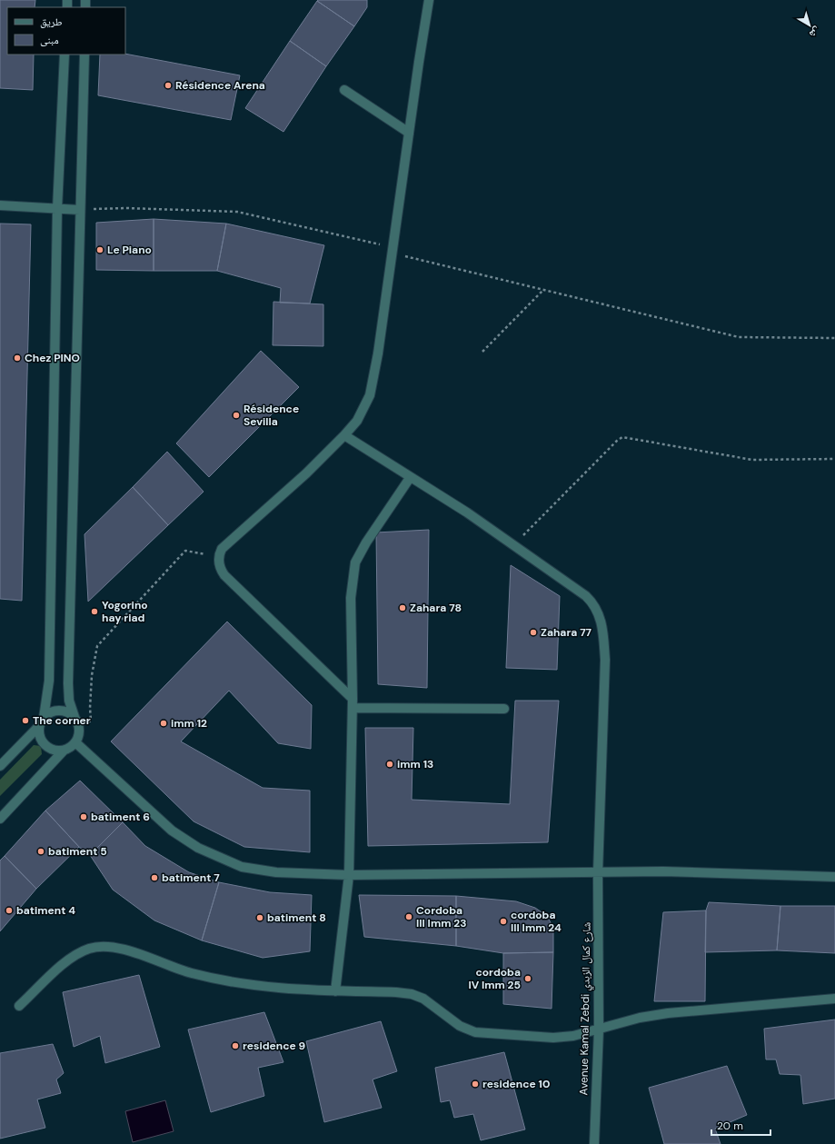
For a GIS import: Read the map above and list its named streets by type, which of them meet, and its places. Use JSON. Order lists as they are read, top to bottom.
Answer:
{
  "streets": {
    "street": ["Avenue Kamal Zebdi شارع كمال الزبدي"]
  },
  "places": [
    "Résidence Arena",
    "Le Piano",
    "Chez PINO",
    "Résidence Sevilla",
    "Zahara 78",
    "Yogorino hay riad",
    "Zahara 77",
    "The corner",
    "imm 12",
    "imm 13",
    "batiment 6",
    "batiment 5",
    "batiment 7",
    "batiment 4",
    "Cordoba III Imm 23",
    "batiment 8",
    "cordoba III Imm 24",
    "cordoba IV Imm 25",
    "residence 9",
    "residence 10"
  ],
  "legend": ["طريق", "مبنى"],
  "scale_bar": "20 m",
  "north": "bottom right"
}
